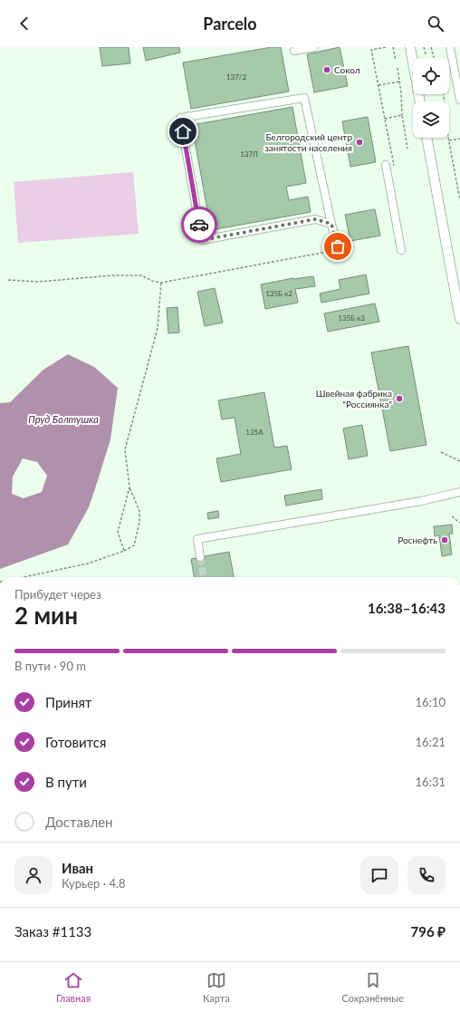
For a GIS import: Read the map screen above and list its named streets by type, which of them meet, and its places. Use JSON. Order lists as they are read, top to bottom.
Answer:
{
  "water": ["Пруд Болтушка"],
  "places": [
    "Сокол",
    "Белгородский центр занятости населения",
    "Швейная фабрика \"Россиянка\"",
    "Роснефть"
  ],
  "house_numbers": [
    "137/2",
    "137Л",
    "135Б к2",
    "135Б к3",
    "135А"
  ],
  "page": {
    "header": "Parcelo",
    "heading": ["2 мин", "Прибудет через", "16:38–16:43"],
    "panel": [
      "Иван",
      "Курьер · 4.8",
      "Заказ #1133",
      "796 ₽"
    ],
    "bar": "В пути · 90 m",
    "list": [
      ["Принят", "16:10"],
      ["Готовится", "16:21"],
      ["В пути", "16:31"],
      "Доставлен"
    ],
    "tabs": ["Главная", "Карта", "Сохранённые"]
  }
}
